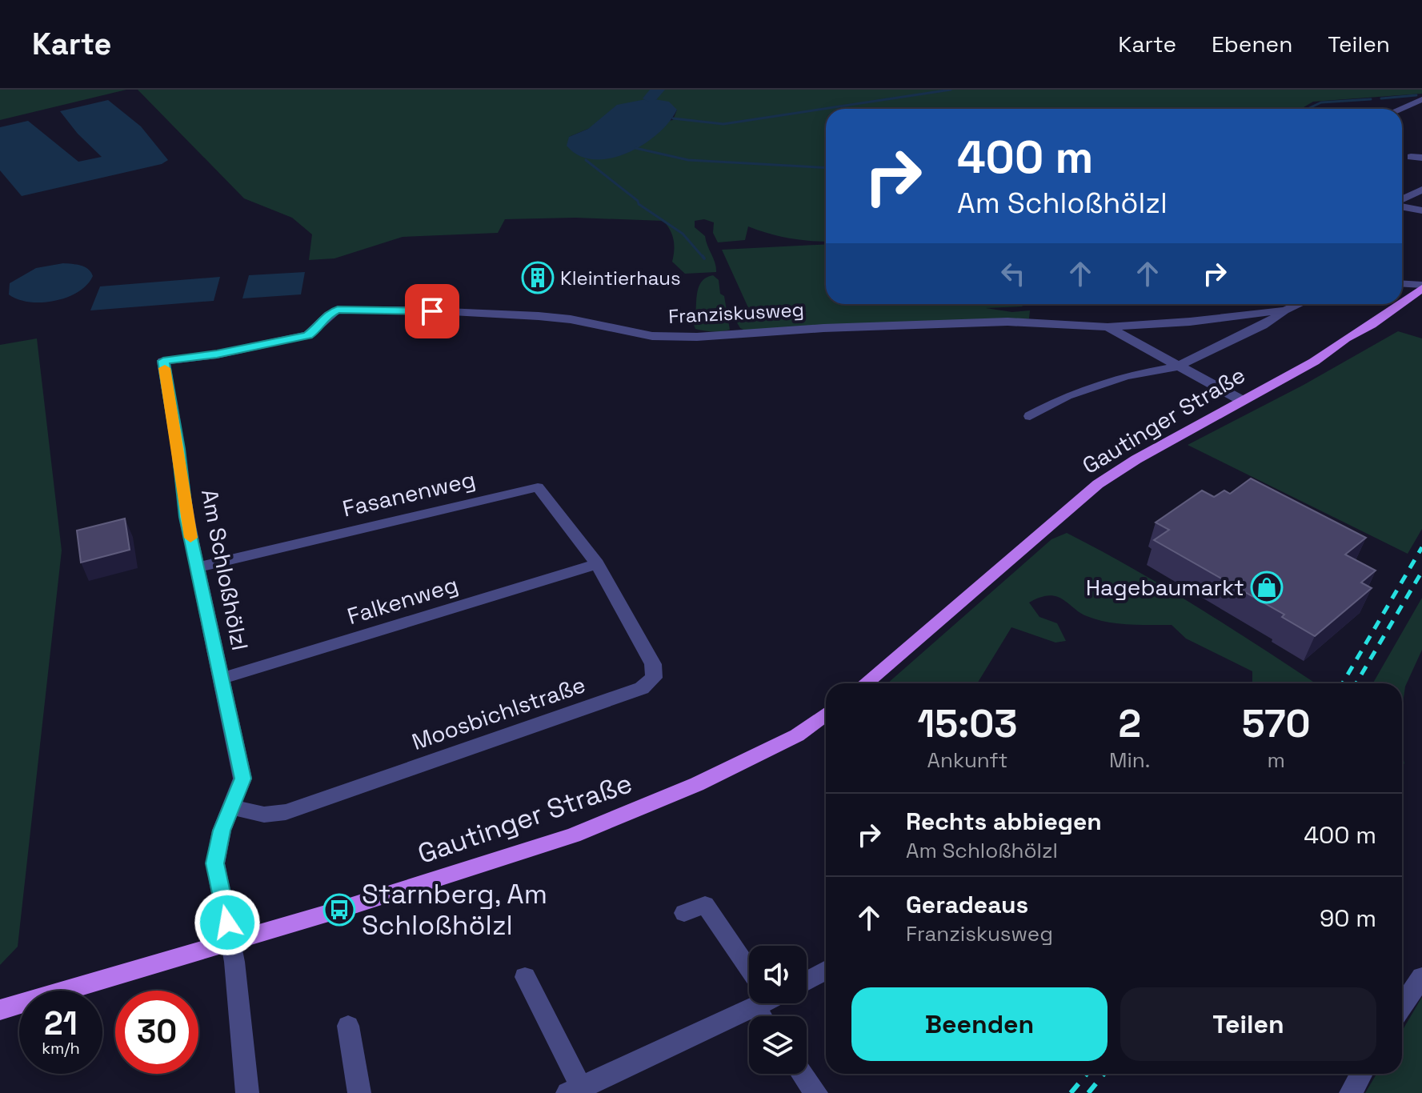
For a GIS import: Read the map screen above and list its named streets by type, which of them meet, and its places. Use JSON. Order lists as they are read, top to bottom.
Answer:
{
  "streets": {
    "main road": ["Gautinger Straße"],
    "street": [
      "Franziskusweg",
      "Fasanenweg",
      "Am Schloßhölzl",
      "Falkenweg",
      "Moosbichlstraße"
    ]
  },
  "crossings": [
    ["Franziskusweg", "Am Schloßhölzl"],
    ["Gautinger Straße", "Am Schloßhölzl"],
    ["Fasanenweg", "Am Schloßhölzl"],
    ["Fasanenweg", "Falkenweg"],
    ["Fasanenweg", "Moosbichlstraße"],
    ["Am Schloßhölzl", "Falkenweg"],
    ["Am Schloßhölzl", "Moosbichlstraße"],
    ["Falkenweg", "Moosbichlstraße"]
  ],
  "places": {
    "building": ["Kleintierhaus"],
    "shop": ["Hagebaumarkt"],
    "bus stop": ["Starnberg, Am Schloßhölzl"]
  },
  "page": {
    "header": "Karte",
    "nav": ["Karte", "Ebenen", "Teilen"],
    "turn": ["400 m", "Am Schloßhölzl"],
    "eta": [
      "15:03",
      "Ankunft",
      "2",
      "Min.",
      "570",
      "m"
    ],
    "list": [
      {
        "name": "Rechts abbiegen",
        "note": "Am Schloßhölzl",
        "value": "400 m"
      },
      {
        "name": "Geradeaus",
        "note": "Franziskusweg",
        "value": "90 m"
      }
    ],
    "buttons": ["Beenden", "Teilen"],
    "speed": "21 km/h",
    "limit": "30"
  }
}
